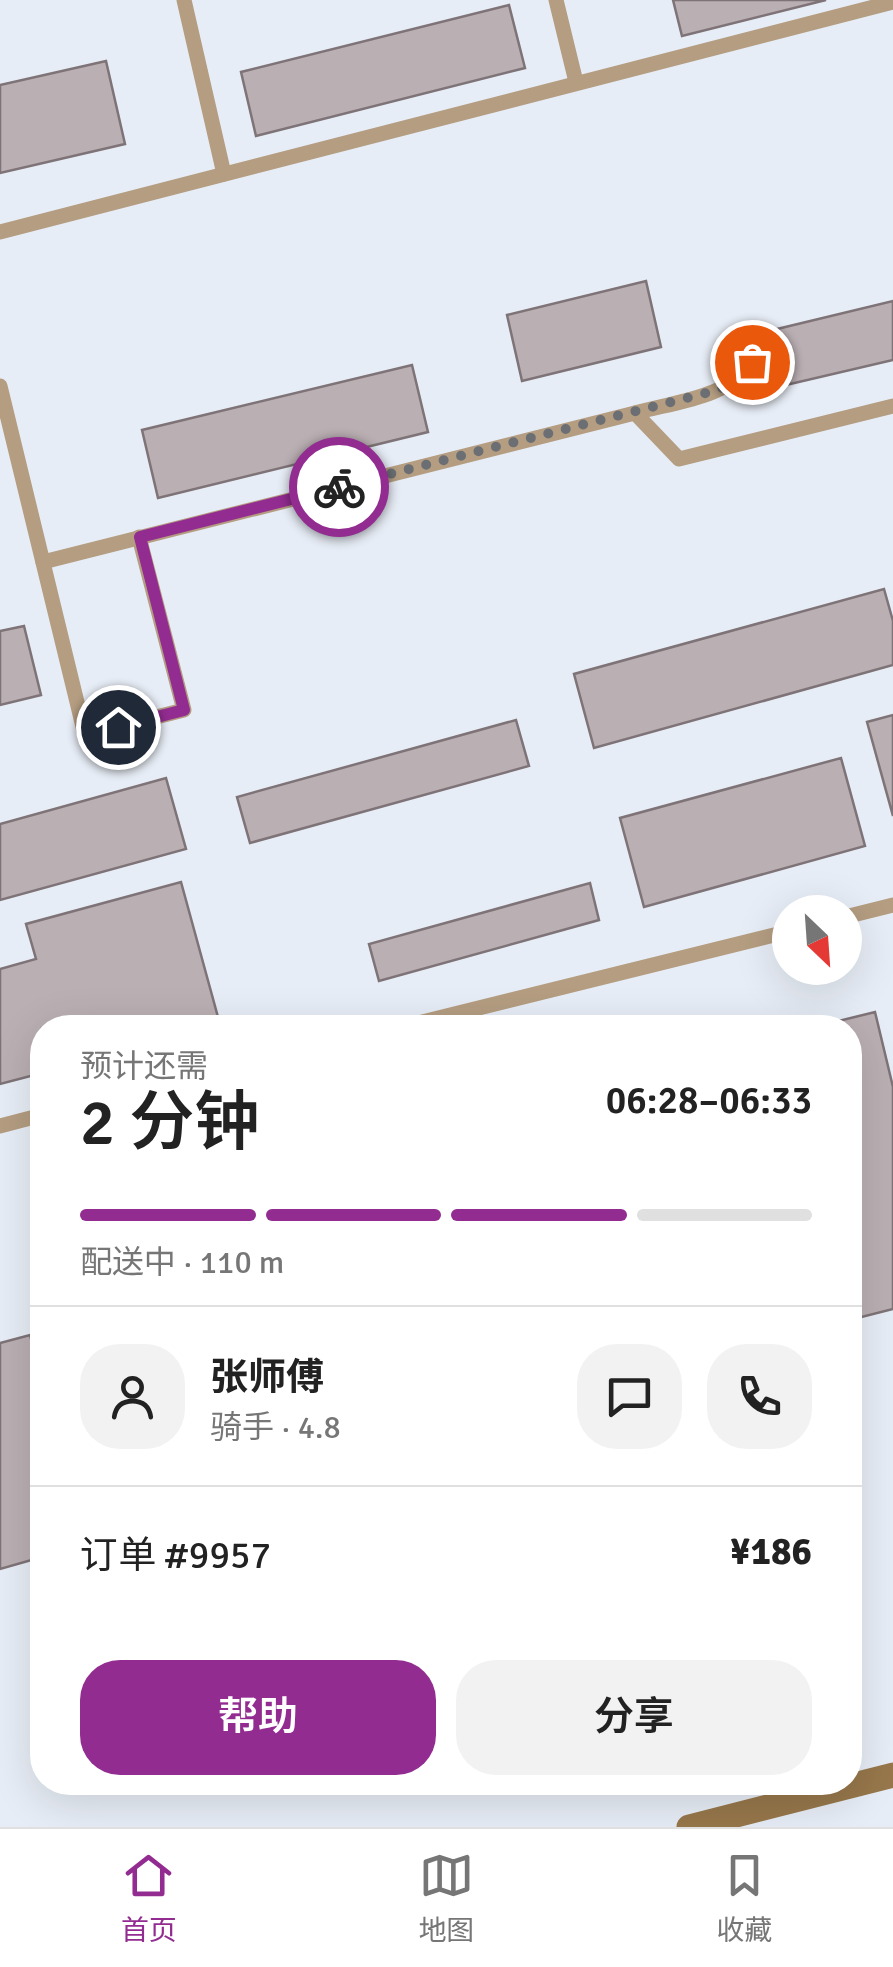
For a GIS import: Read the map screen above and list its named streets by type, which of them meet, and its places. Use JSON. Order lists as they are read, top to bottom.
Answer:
{
  "north": "bottom right",
  "page": {
    "heading": ["2 分钟", "预计还需", "06:28–06:33"],
    "panel": [
      "张师傅",
      "骑手 · 4.8",
      "订单 #9957",
      "¥186"
    ],
    "bar": "配送中 · 110 m",
    "buttons": ["帮助", "分享"],
    "tabs": ["首页", "地图", "收藏"]
  }
}
